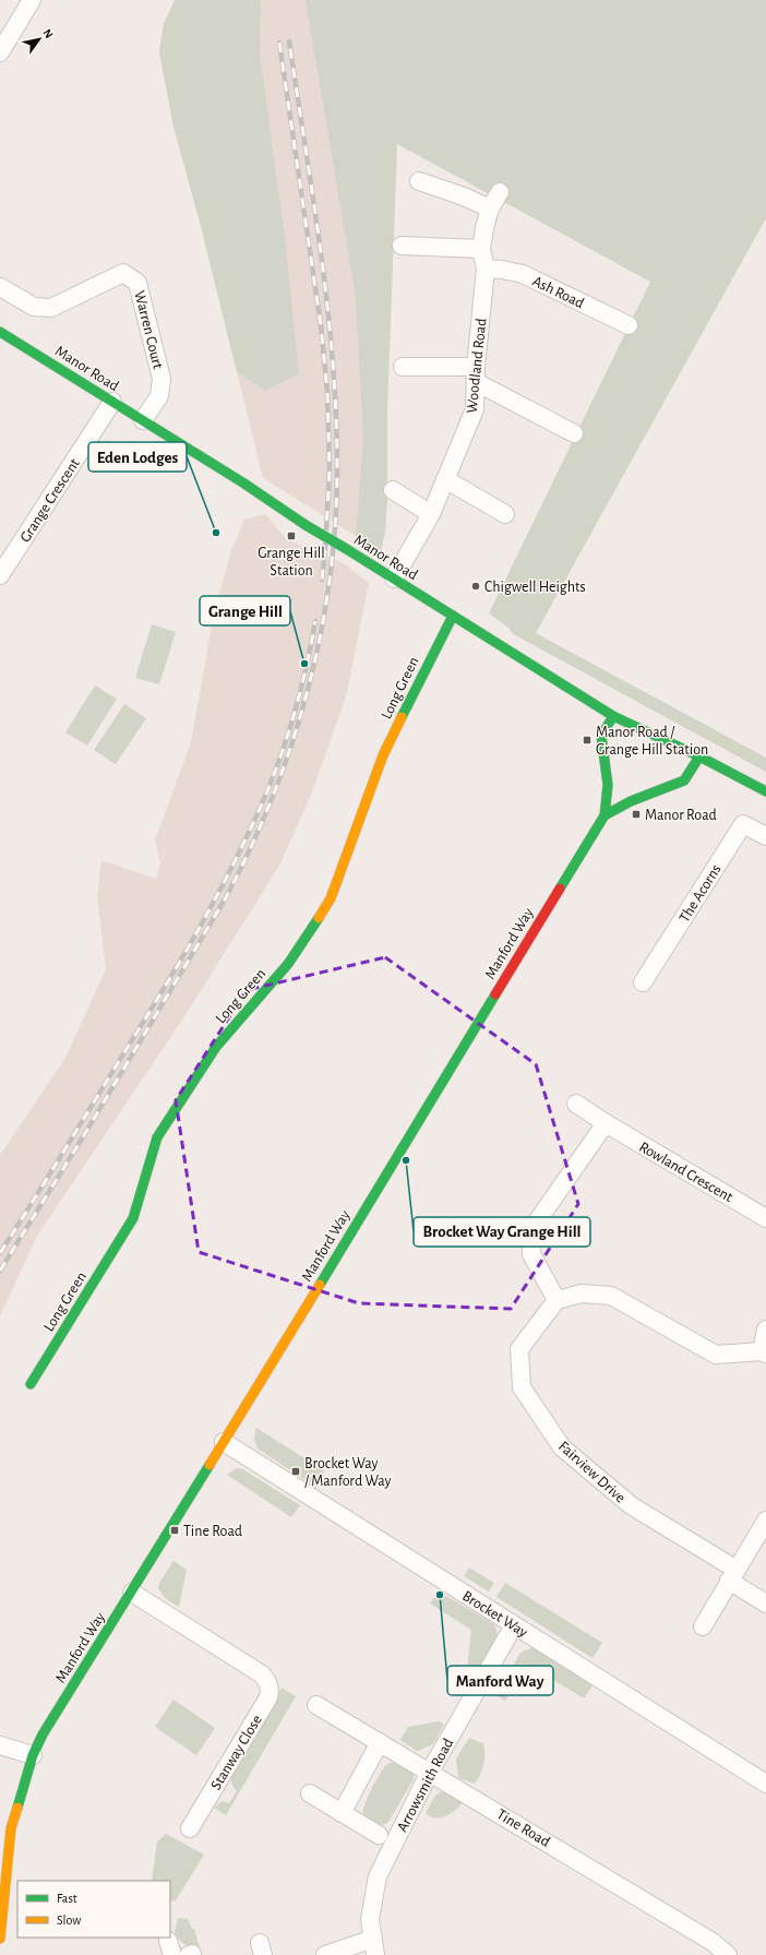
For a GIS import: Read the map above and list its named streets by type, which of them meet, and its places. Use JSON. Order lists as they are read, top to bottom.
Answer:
{
  "streets": {
    "street": [
      "Ash Road",
      "Warren Court",
      "Woodland Road",
      "Manor Road",
      "Grange Crescent",
      "Long Green",
      "The Acorns",
      "Manford Way",
      "Rowland Crescent",
      "Fairview Drive",
      "Brocket Way",
      "Stanway Close",
      "Arrowsmith Road",
      "Tine Road"
    ]
  },
  "crossings": [
    ["Ash Road", "Woodland Road"],
    ["Warren Court", "Manor Road"],
    ["Woodland Road", "Manor Road"],
    ["Manor Road", "Grange Crescent"],
    ["Manor Road", "Long Green"],
    ["Manor Road", "Manford Way"],
    ["Manford Way", "Brocket Way"],
    ["Manford Way", "Stanway Close"],
    ["Brocket Way", "Arrowsmith Road"],
    ["Arrowsmith Road", "Tine Road"]
  ],
  "places": {
    "other": [
      "Eden Lodges",
      "Chigwell Heights",
      "Grange Hill",
      "Brocket Way Grange Hill",
      "Manford Way"
    ],
    "transit": [
      "Grange Hill Station",
      "Manor Road / Grange Hill Station",
      "Manor Road",
      "Brocket Way / Manford Way",
      "Tine Road"
    ]
  },
  "legend": ["Fast", "Slow"],
  "north": "top right"
}
